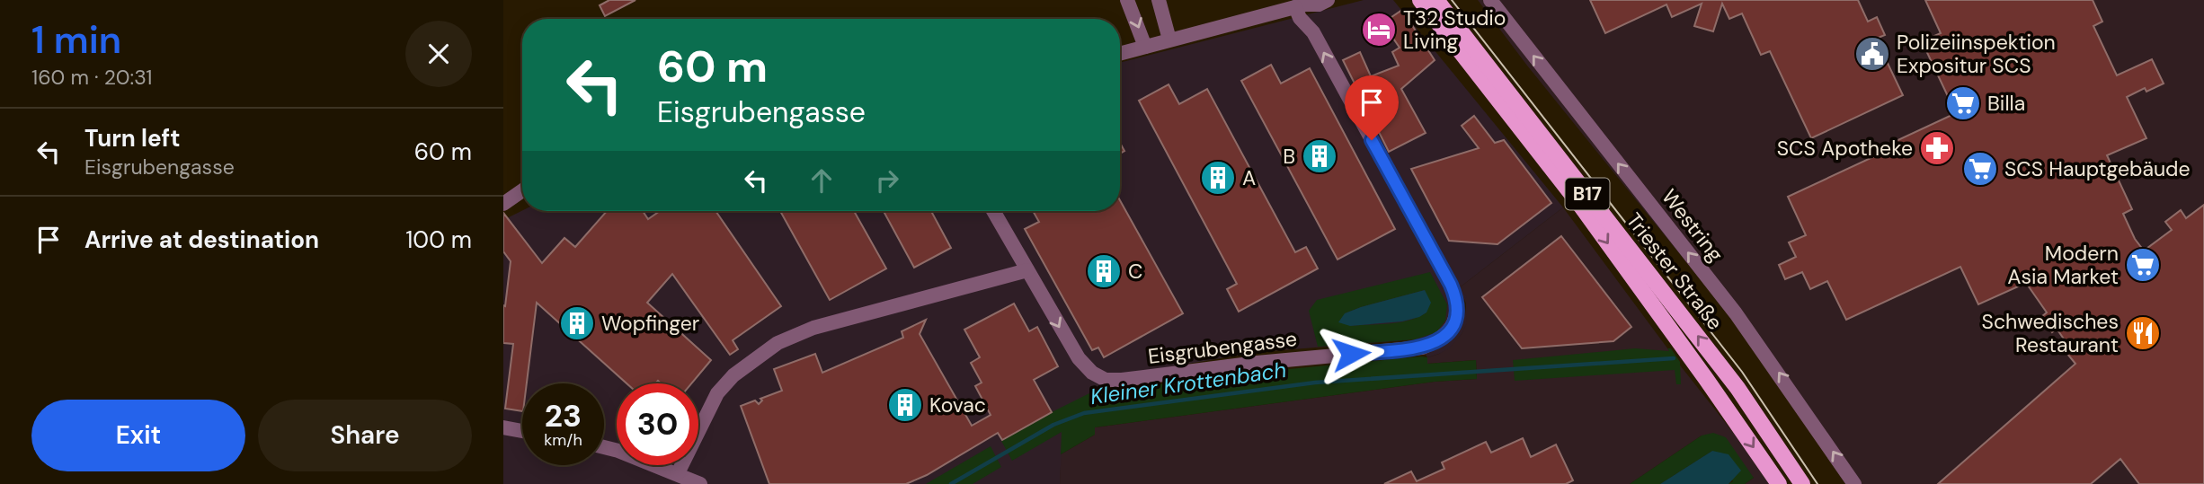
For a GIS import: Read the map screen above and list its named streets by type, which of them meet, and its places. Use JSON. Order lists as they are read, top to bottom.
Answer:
{
  "streets": {
    "main road": ["B17", "Triester Straße"],
    "street": ["Westring", "Eisgrubengasse"]
  },
  "one_way": ["Westring"],
  "water": ["Kleiner Krottenbach"],
  "places": {
    "hotel": ["T32 Studio Living"],
    "public building": ["Polizeiinspektion Expositur SCS"],
    "supermarket": ["Billa", "SCS Hauptgebäude", "Modern Asia Market"],
    "pharmacy": ["SCS Apotheke"],
    "building": [
      "B",
      "A",
      "C",
      "Wopfinger",
      "Kovac"
    ],
    "restaurant": ["Schwedisches Restaurant"]
  },
  "page": {
    "heading": ["1 min", "160 m · 20:31"],
    "turn": ["60 m", "Eisgrubengasse"],
    "list": [
      {
        "name": "Turn left",
        "note": "Eisgrubengasse",
        "value": "60 m"
      },
      {
        "name": "Arrive at destination",
        "value": "100 m"
      }
    ],
    "speed": "23 km/h",
    "limit": "30",
    "buttons": ["Exit", "Share"]
  }
}
